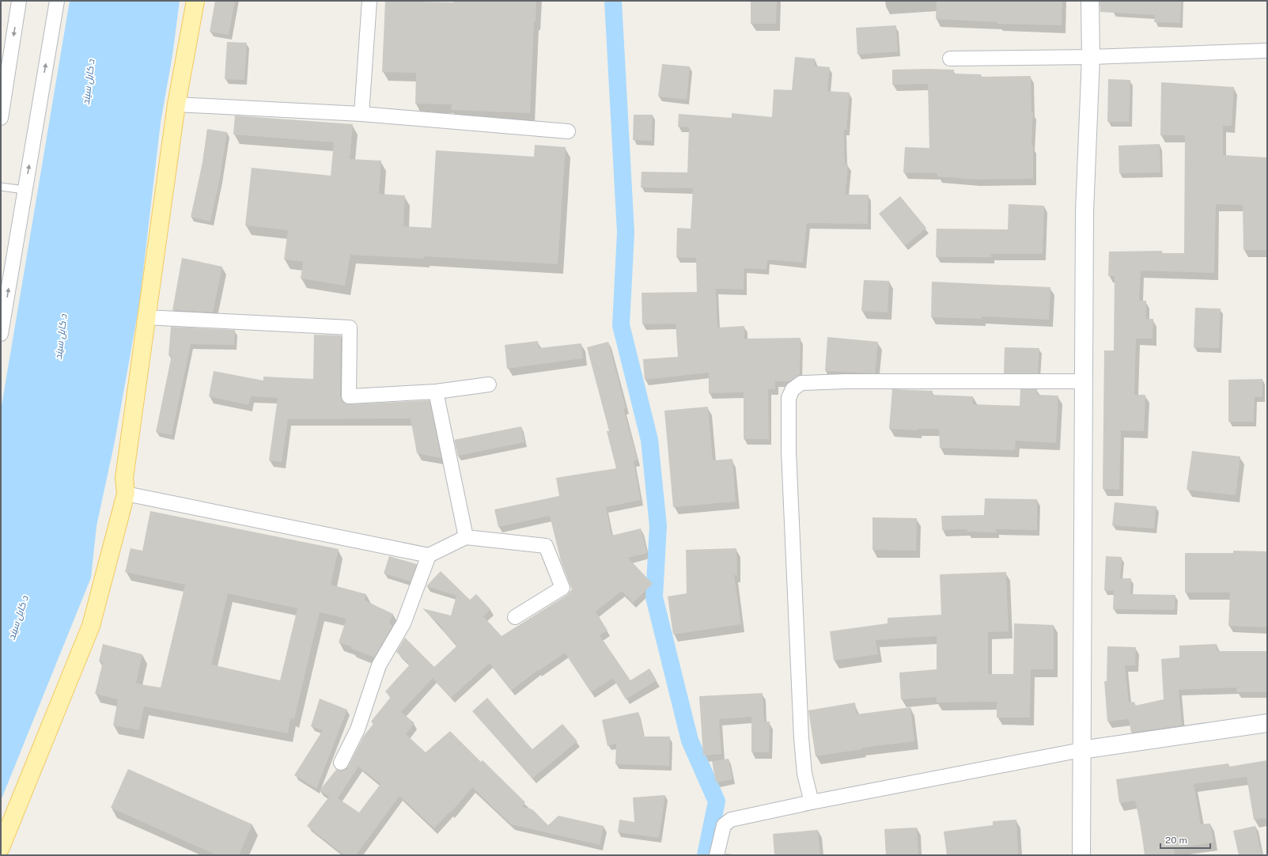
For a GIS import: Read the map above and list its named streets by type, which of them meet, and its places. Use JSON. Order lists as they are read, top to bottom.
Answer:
{
  "water": ["د کابل سيند"],
  "scale_bar": "20 m"
}
